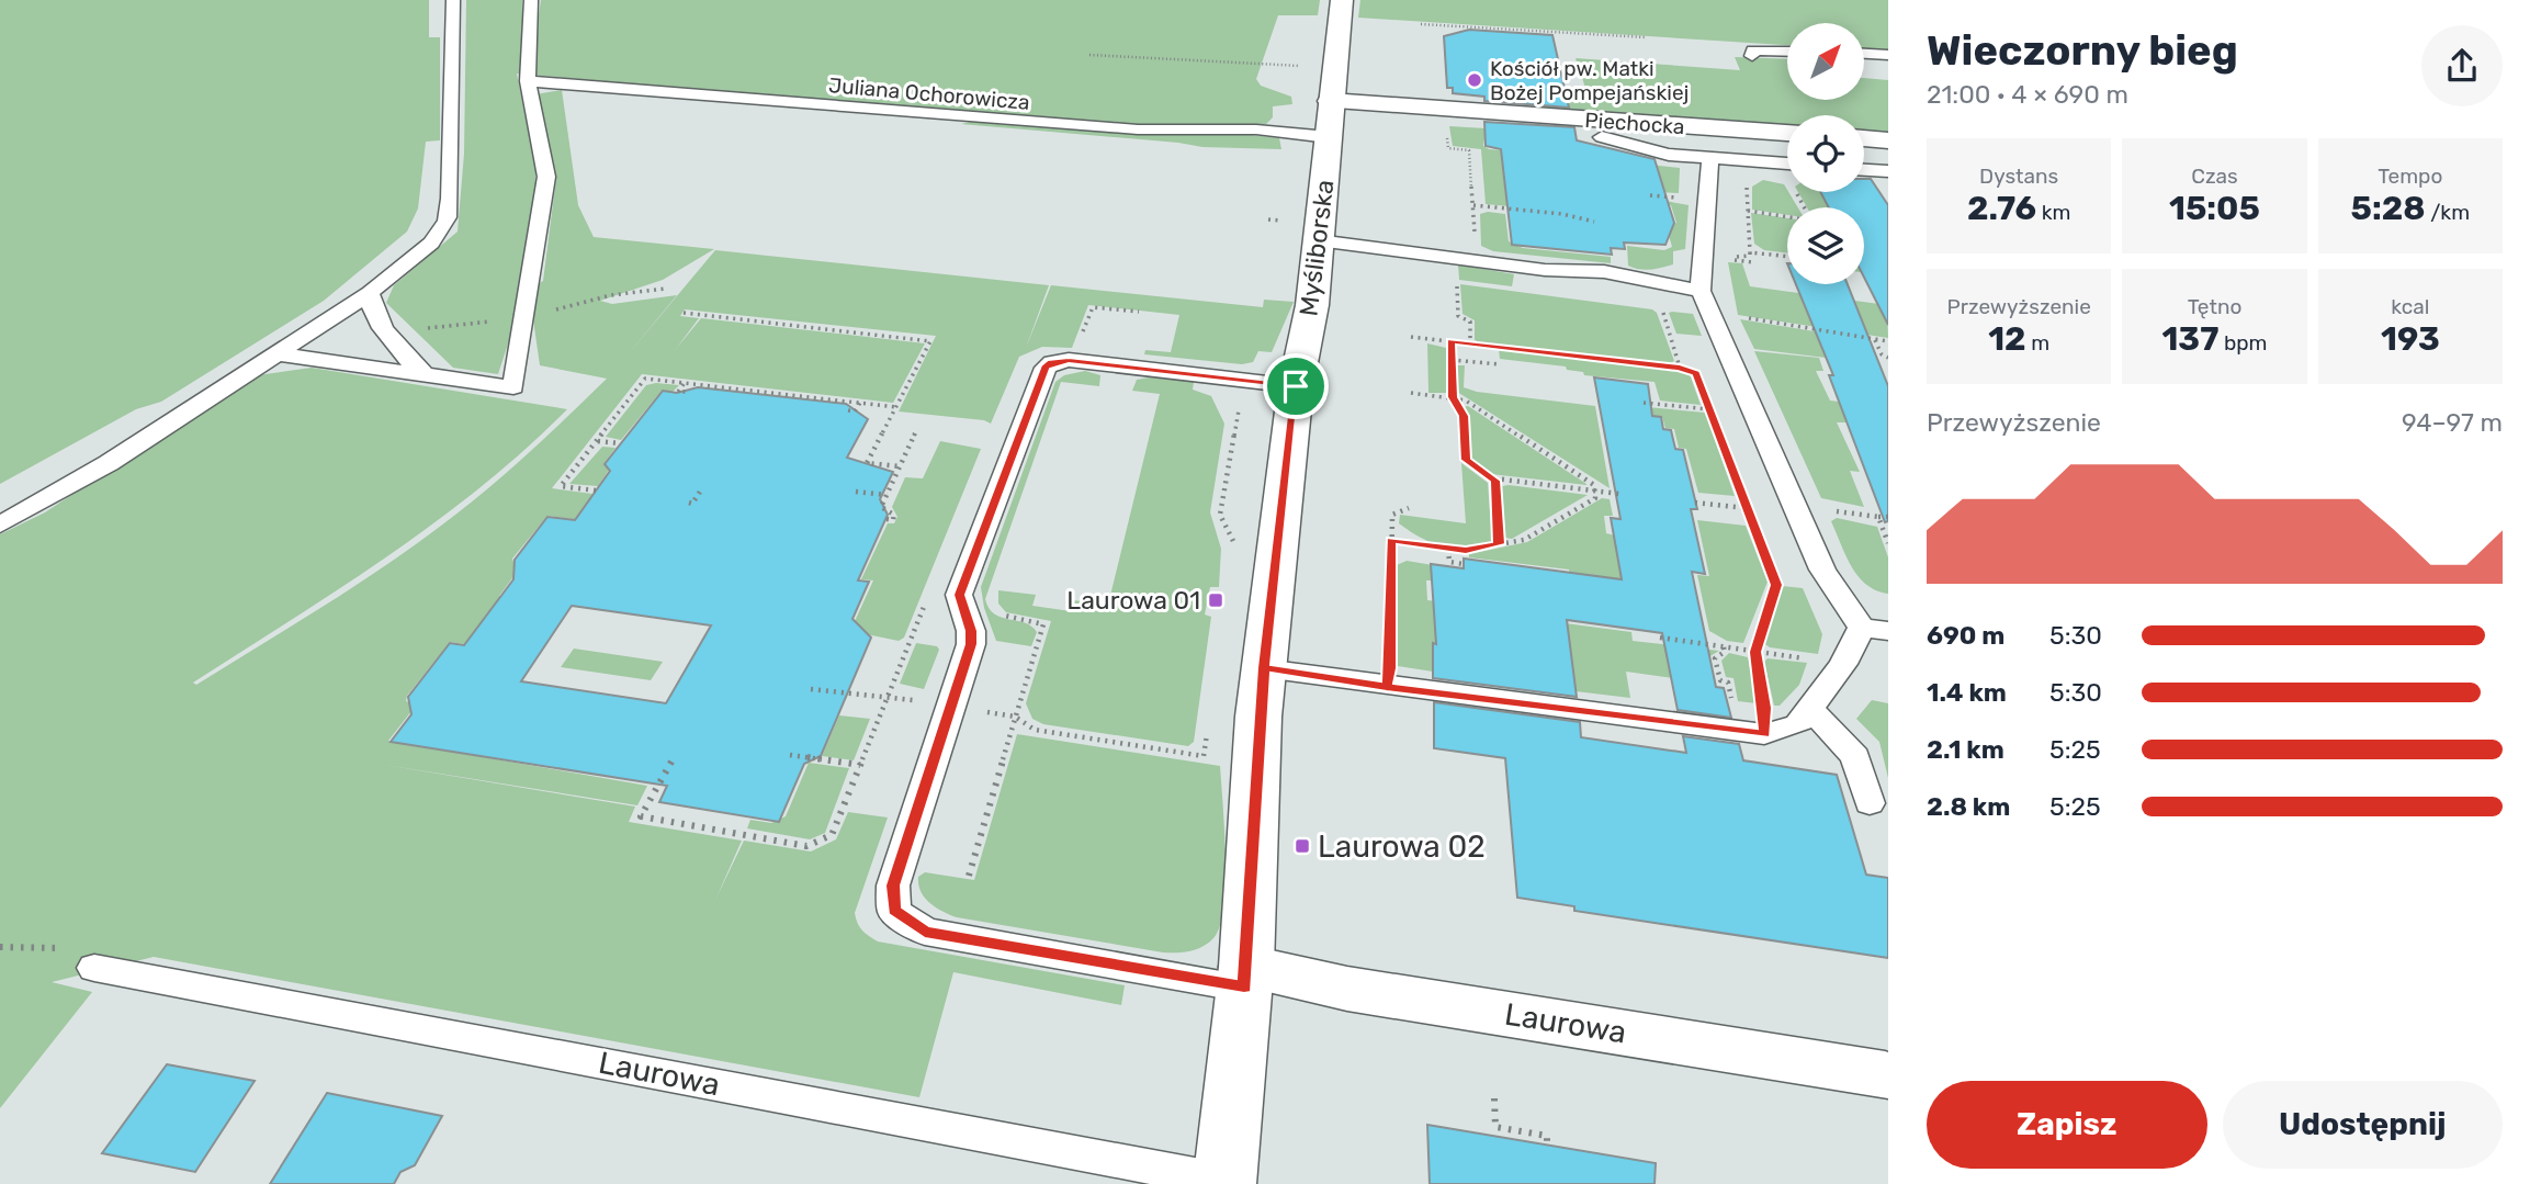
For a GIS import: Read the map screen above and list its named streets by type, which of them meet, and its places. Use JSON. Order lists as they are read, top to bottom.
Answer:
{
  "streets": {
    "street": ["Piechocka", "Myśliborska", "Laurowa"],
    "lane": ["Juliana Ochorowicza"]
  },
  "crossings": [
    ["Juliana Ochorowicza", "Myśliborska"],
    ["Piechocka", "Myśliborska"],
    ["Myśliborska", "Laurowa"]
  ],
  "places": {
    "other": ["Kościół pw. Matki Bożej Pompejańskiej"],
    "transit": ["Laurowa 01", "Laurowa 02"]
  },
  "north": "top right",
  "page": {
    "heading": ["Wieczorny bieg", "21:00 · 4 × 690 m"],
    "stats": [
      ["Dystans", "2.76 km"],
      ["Czas", "15:05"],
      ["Tempo", "5:28 /km"],
      ["Przewyższenie", "12 m"],
      ["Tętno", "137 bpm"],
      ["kcal", "193"]
    ],
    "chart": ["Przewyższenie", "94–97 m"],
    "list": [
      {
        "name": "690 m",
        "note": "5:30"
      },
      {
        "name": "1.4 km",
        "note": "5:30"
      },
      {
        "name": "2.1 km",
        "note": "5:25"
      },
      {
        "name": "2.8 km",
        "note": "5:25"
      }
    ],
    "buttons": ["Zapisz", "Udostępnij"]
  }
}
